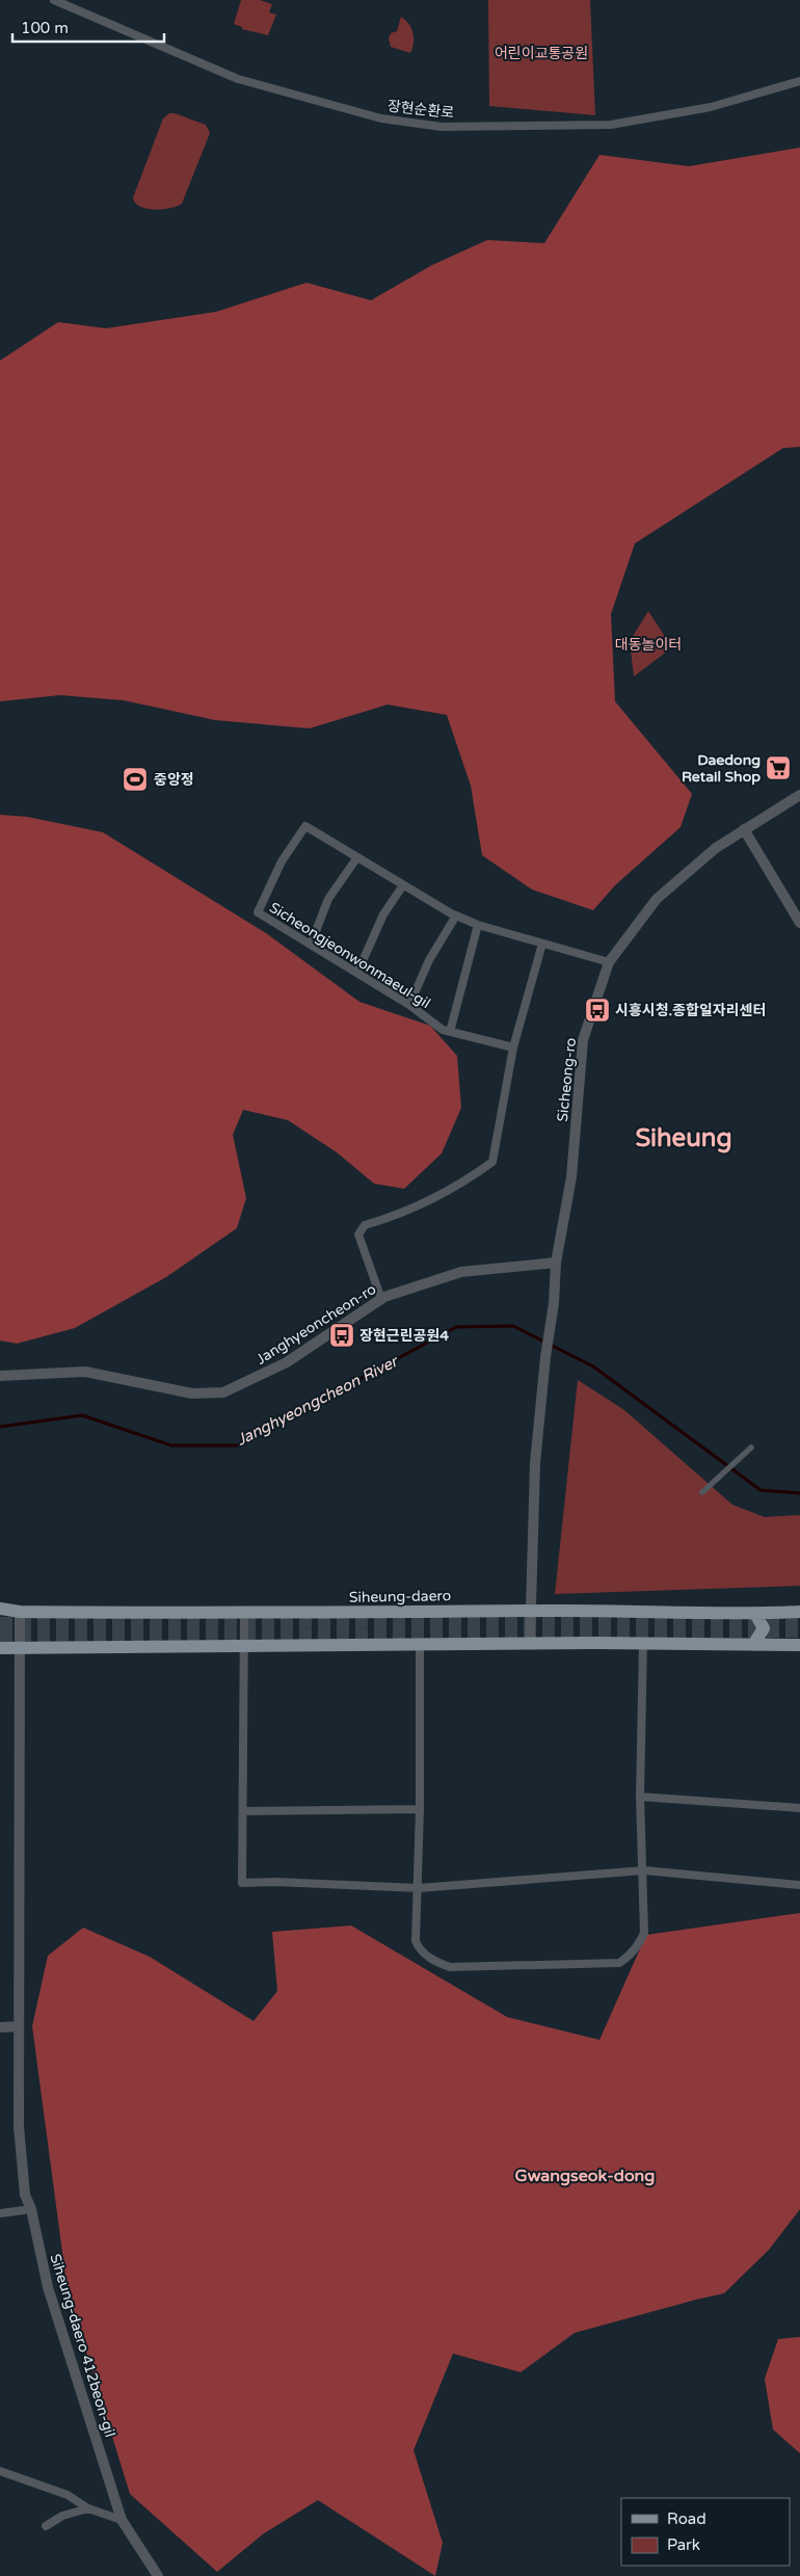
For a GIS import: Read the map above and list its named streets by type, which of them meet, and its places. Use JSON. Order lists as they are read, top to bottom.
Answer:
{
  "streets": {
    "main road": ["Siheung-daero"],
    "street": [
      "장현순환로",
      "Sicheongjeonwonmaeul-gil",
      "Sicheong-ro",
      "Janghyeoncheon-ro",
      "Siheung-daero 412beon-gil"
    ]
  },
  "crossings": [
    ["Sicheongjeonwonmaeul-gil", "Sicheong-ro"],
    ["Sicheong-ro", "Janghyeoncheon-ro"],
    ["Sicheong-ro", "Siheung-daero"],
    ["Siheung-daero", "Siheung-daero 412beon-gil"]
  ],
  "districts": ["Siheung", "Gwangseok-dong"],
  "water": ["Janghyeongcheon River"],
  "parks": ["어린이교통공원", "대동놀이터"],
  "places": {
    "supermarket": ["Daedong Retail Shop"],
    "sports": ["중앙정"],
    "bus stop": ["시흥시청.종합일자리센터", "장현근린공원4"]
  },
  "legend": ["Road", "Park"],
  "scale_bar": "100 m"
}
